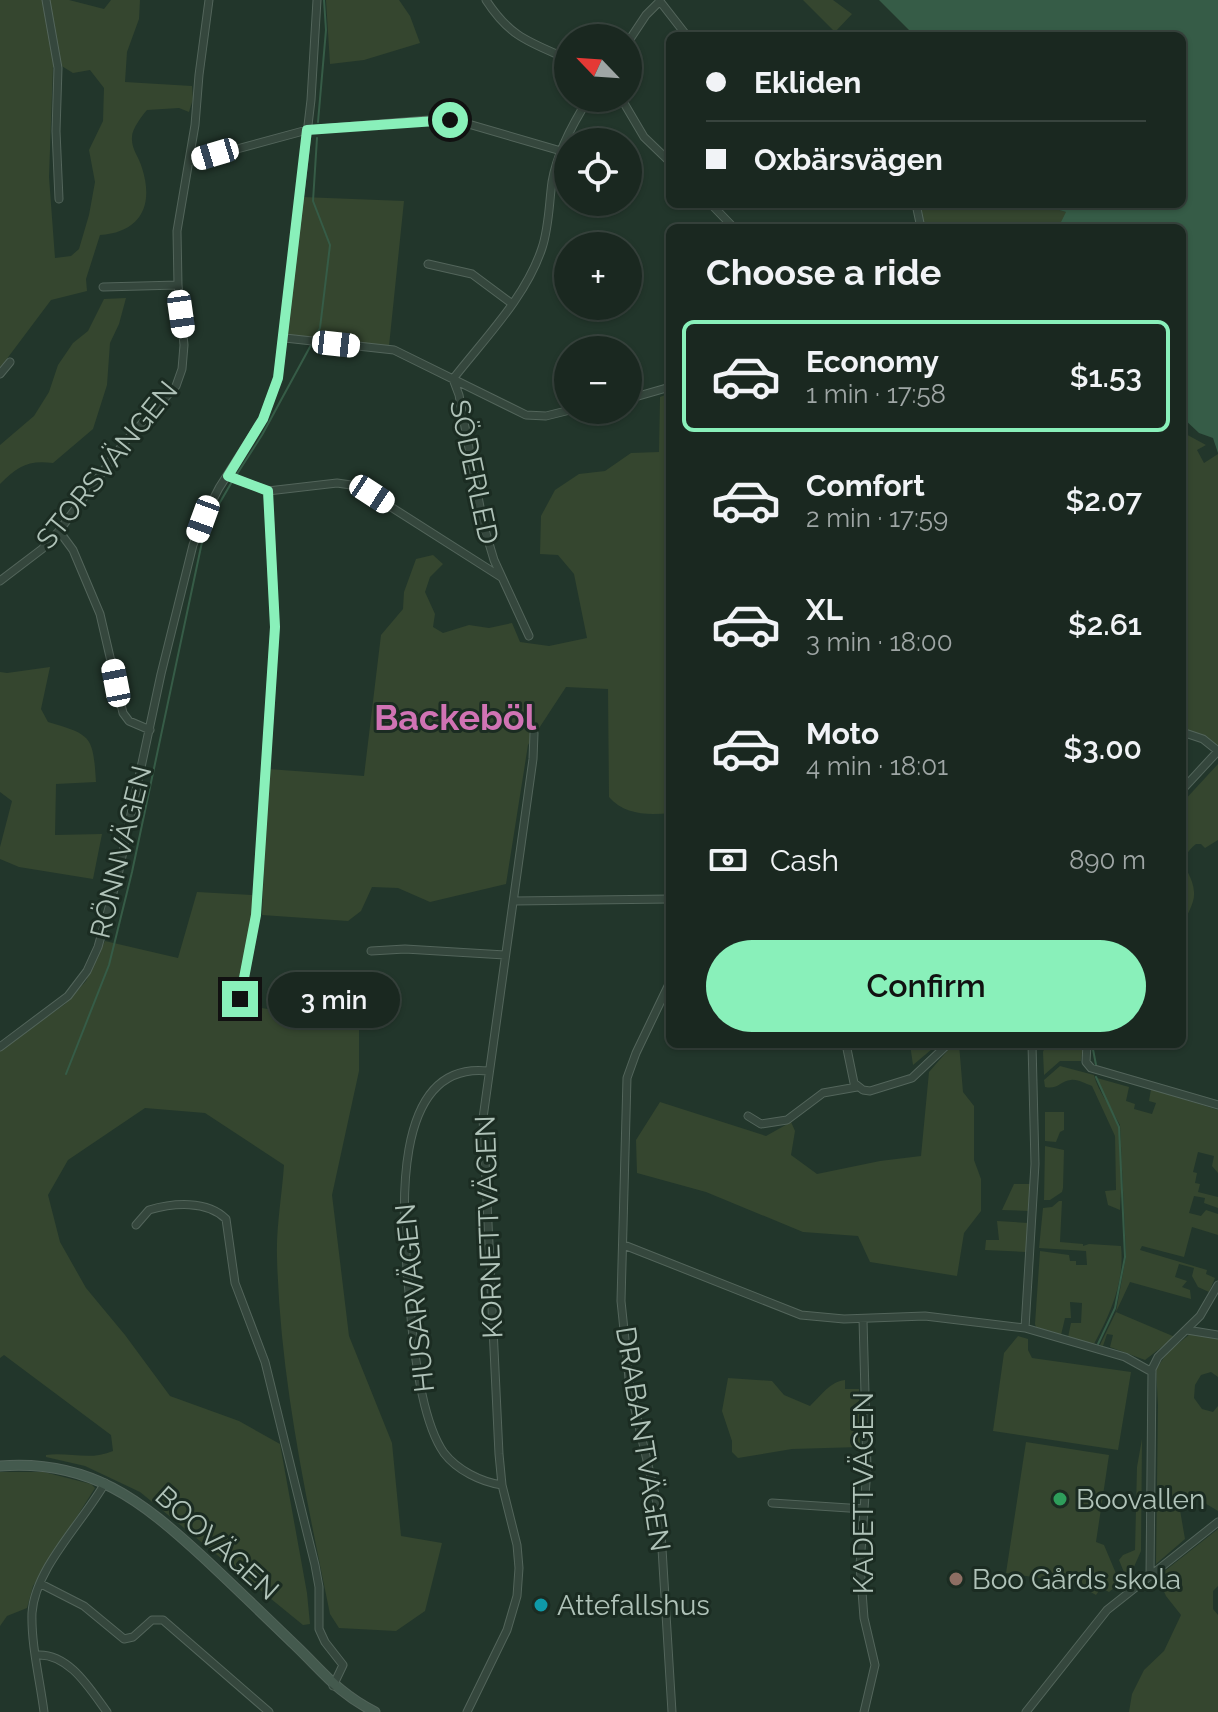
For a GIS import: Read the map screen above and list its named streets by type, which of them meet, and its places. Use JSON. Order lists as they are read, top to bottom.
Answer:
{
  "streets": {
    "street": [
      "STORSVÄNGEN",
      "SÖDERLED",
      "RÖNNVÄGEN",
      "KORNETTVÄGEN",
      "HUSARVÄGEN",
      "DRABANTVÄGEN",
      "KADETTVÄGEN",
      "BOOVÄGEN"
    ]
  },
  "crossings": [
    ["KORNETTVÄGEN", "HUSARVÄGEN"]
  ],
  "districts": ["Backeböl"],
  "places": ["Boovallen", "Boo Gårds skola", "Attefallshus"],
  "north": "top left",
  "page": {
    "map_buttons": ["+", "−"],
    "banner": ["Ekliden", "Oxbärsvägen"],
    "heading": "Choose a ride",
    "list": [
      {
        "name": "Economy",
        "note": "1 min · 17:58",
        "value": "$1.53"
      },
      {
        "name": "Comfort",
        "note": "2 min · 17:59",
        "value": "$2.07"
      },
      {
        "name": "XL",
        "note": "3 min · 18:00",
        "value": "$2.61"
      },
      {
        "name": "Moto",
        "note": "4 min · 18:01",
        "value": "$3.00"
      }
    ],
    "pay": ["Cash", "890 m"],
    "buttons": "Confirm",
    "bubble": "3 min"
  }
}
